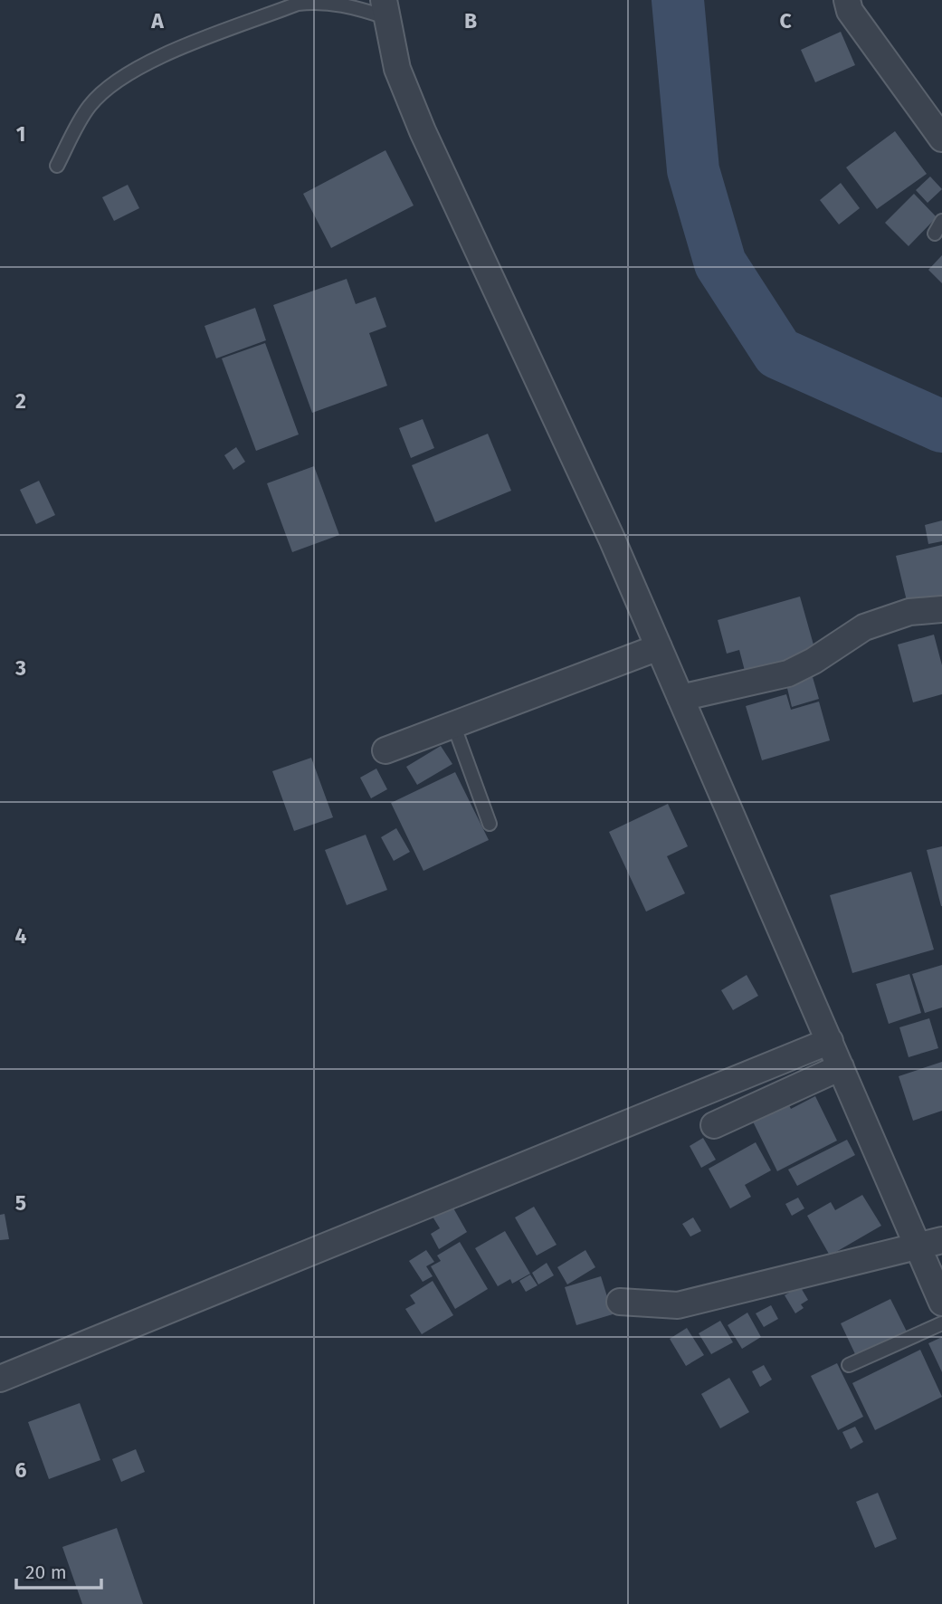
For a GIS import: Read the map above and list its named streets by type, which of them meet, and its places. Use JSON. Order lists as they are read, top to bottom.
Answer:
{
  "scale_bar": "20 m",
  "grid": {
    "columns": ["A", "B", "C"],
    "rows": [
      "1",
      "2",
      "3",
      "4",
      "5",
      "6"
    ]
  }
}
